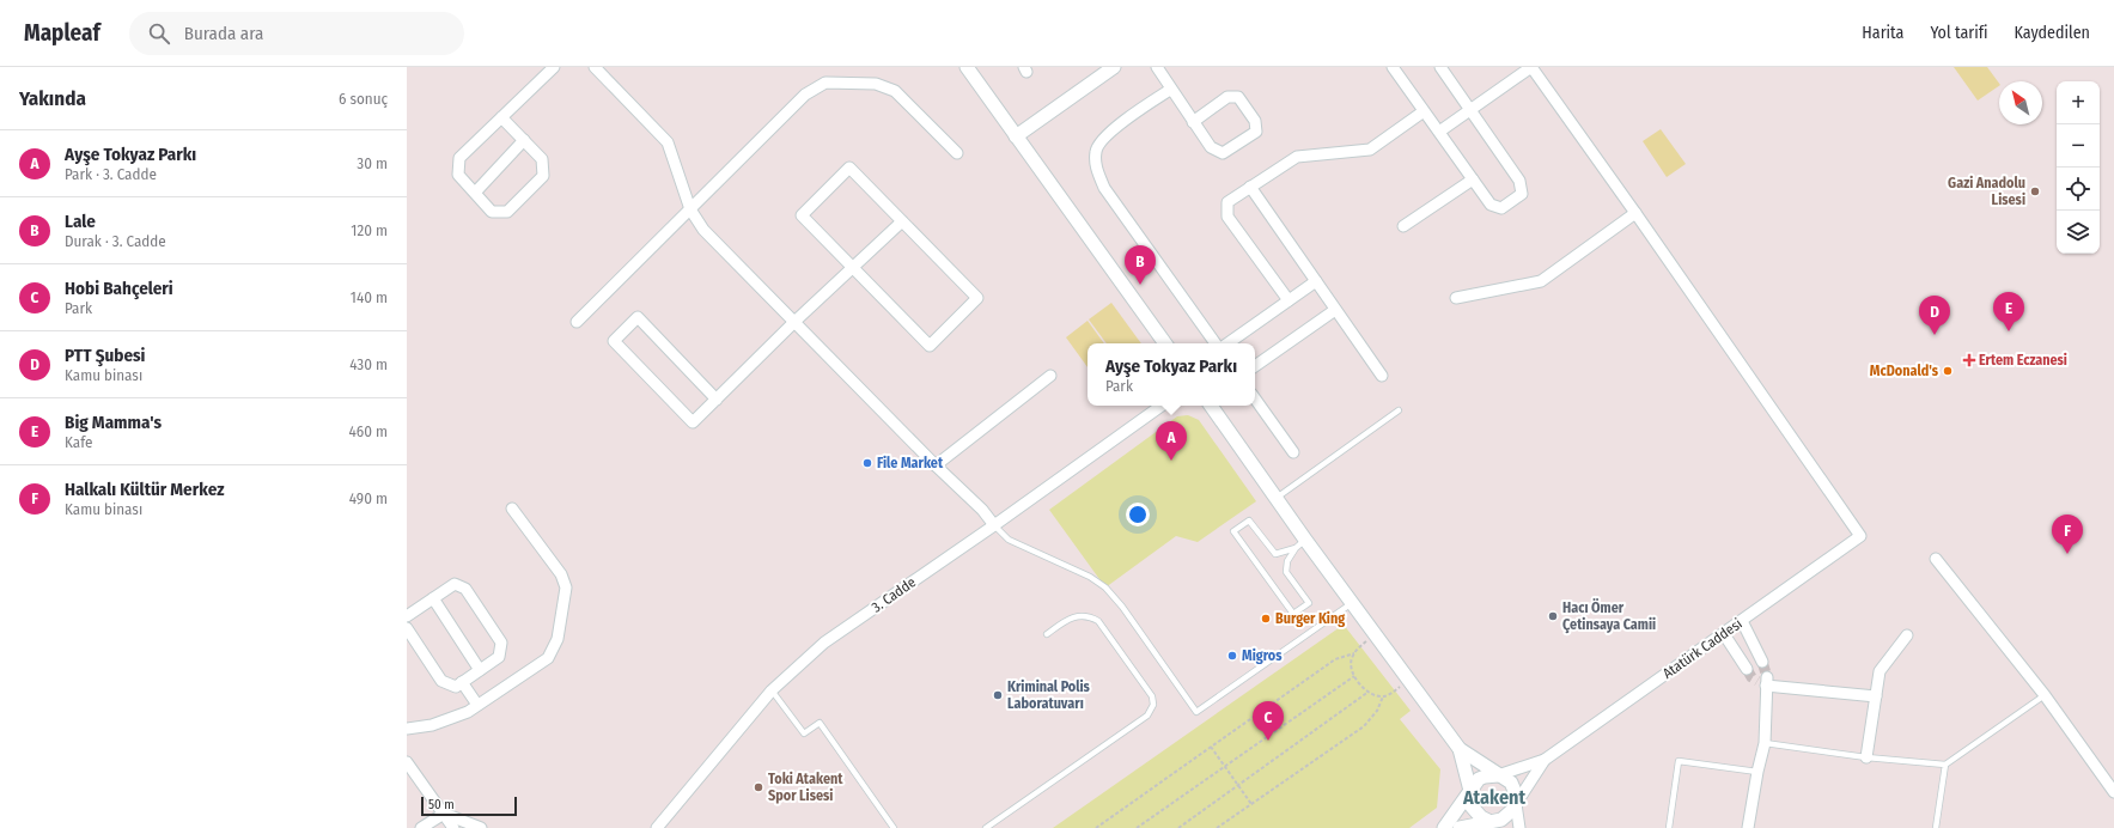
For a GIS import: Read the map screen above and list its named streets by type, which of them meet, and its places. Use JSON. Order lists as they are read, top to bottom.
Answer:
{
  "streets": {
    "street": ["3. Cadde", "Atatürk Caddesi"]
  },
  "districts": ["Atakent"],
  "places": {
    "other": [
      "Gazi Anadolu Lisesi",
      "McDonald's",
      "File Market",
      "Hacı Ömer Çetinsaya Camii",
      "Burger King",
      "Migros",
      "Kriminal Polis Laboratuvarı",
      "Toki Atakent Spor Lisesi"
    ],
    "health": ["Ertem Eczanesi"]
  },
  "scale_bar": "50 m",
  "north": "top left",
  "page": {
    "header": "Mapleaf",
    "search": "Burada ara",
    "nav": ["Harita", "Yol tarifi", "Kaydedilen"],
    "heading": ["Yakında", "6 sonuç"],
    "map_buttons": ["+", "−"],
    "list": [
      {
        "mark": "A",
        "name": "Ayşe Tokyaz Parkı",
        "note": "Park · 3. Cadde",
        "value": "30 m"
      },
      {
        "mark": "B",
        "name": "Lale",
        "note": "Durak · 3. Cadde",
        "value": "120 m"
      },
      {
        "mark": "C",
        "name": "Hobi Bahçeleri",
        "note": "Park",
        "value": "140 m"
      },
      {
        "mark": "D",
        "name": "PTT Şubesi",
        "note": "Kamu binası",
        "value": "430 m"
      },
      {
        "mark": "E",
        "name": "Big Mamma's",
        "note": "Kafe",
        "value": "460 m"
      },
      {
        "mark": "F",
        "name": "Halkalı Kültür Merkez",
        "note": "Kamu binası",
        "value": "490 m"
      }
    ],
    "pins": [
      "B",
      "E",
      "D",
      "A",
      "F",
      "C"
    ],
    "popup": ["Ayşe Tokyaz Parkı", "Park"],
    "scale": "50 m"
  }
}
